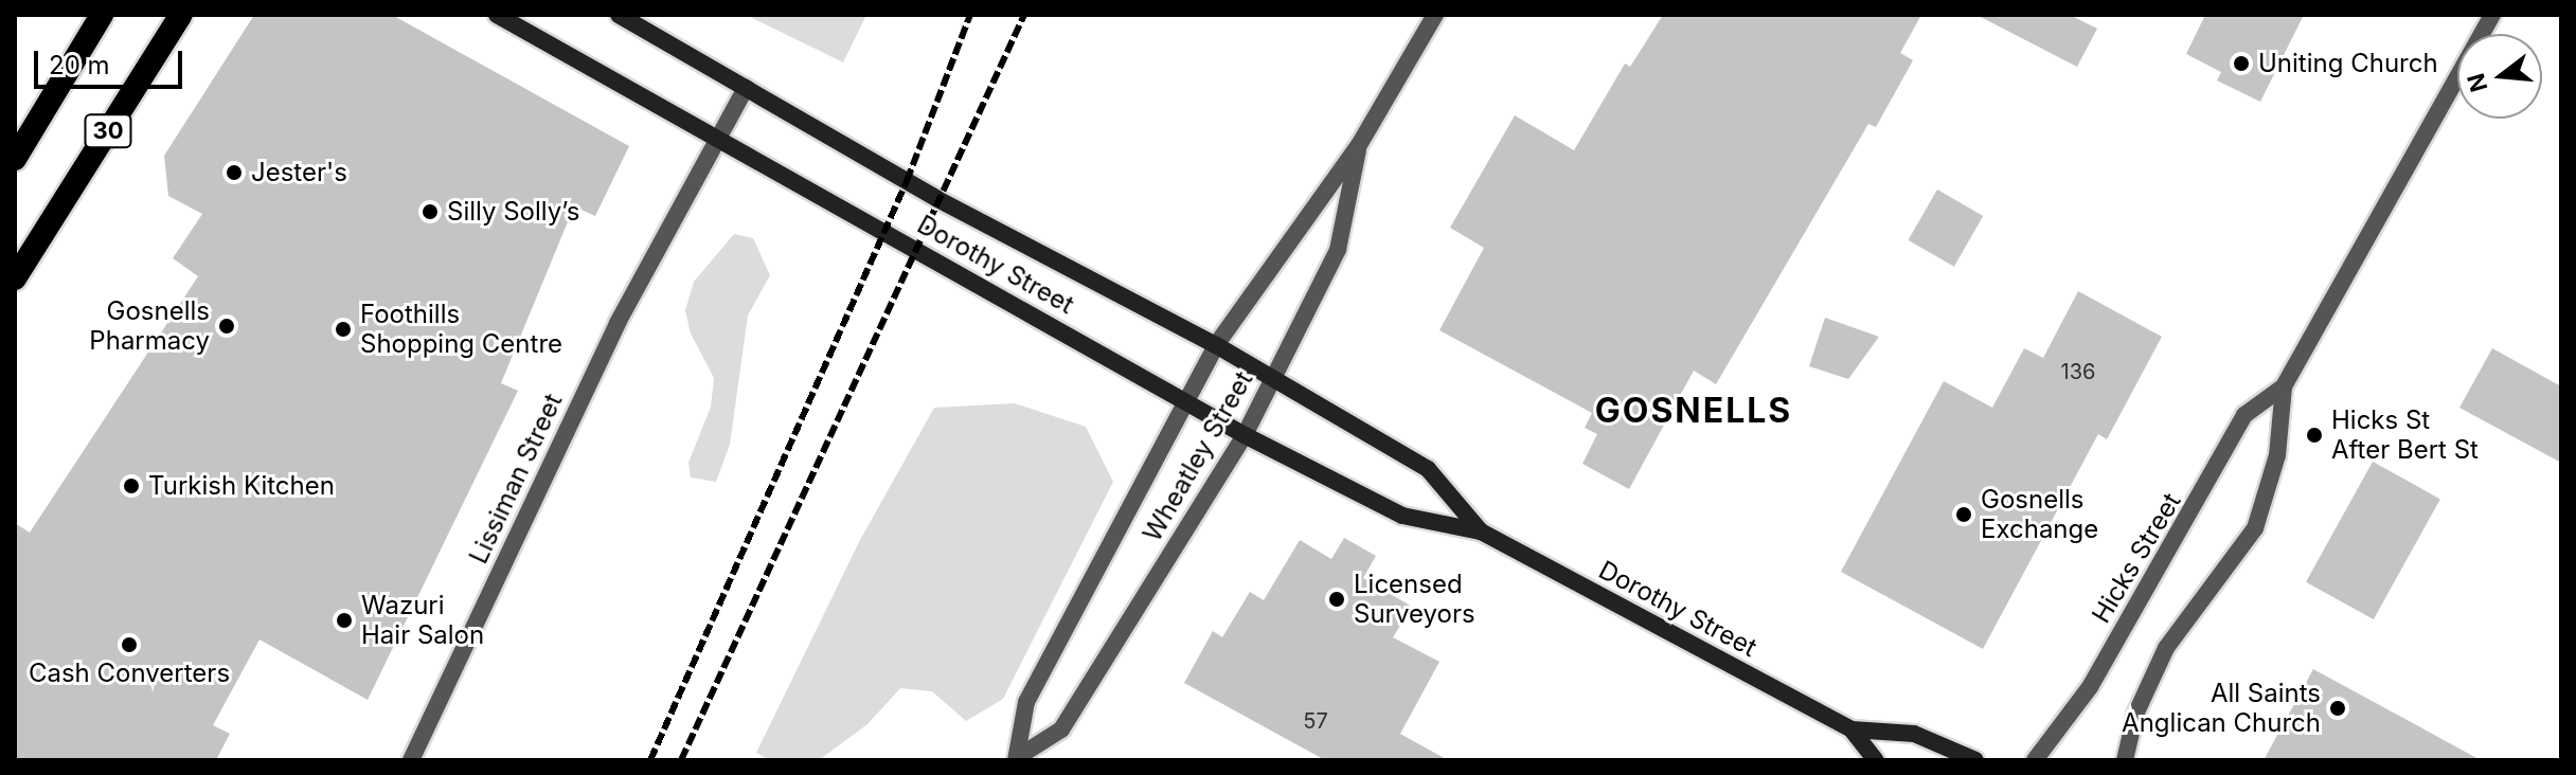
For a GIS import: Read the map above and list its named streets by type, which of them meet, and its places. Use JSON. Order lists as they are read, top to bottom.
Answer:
{
  "streets": {
    "highway": ["30"],
    "main road": ["Dorothy Street"],
    "street": ["Wheatley Street", "Lissiman Street", "Hicks Street"]
  },
  "crossings": [
    ["Dorothy Street", "Wheatley Street"],
    ["Dorothy Street", "Lissiman Street"]
  ],
  "districts": ["GOSNELLS"],
  "places": [
    "Uniting Church",
    "Jester's",
    "Silly Solly’s",
    "Gosnells Pharmacy",
    "Foothills Shopping Centre",
    "Hicks St After Bert St",
    "Turkish Kitchen",
    "Gosnells Exchange",
    "Licensed Surveyors",
    "Wazuri Hair Salon",
    "Cash Converters",
    "All Saints Anglican Church"
  ],
  "house_numbers": ["136", "57"],
  "scale_bar": "20 m",
  "north": "left"
}
